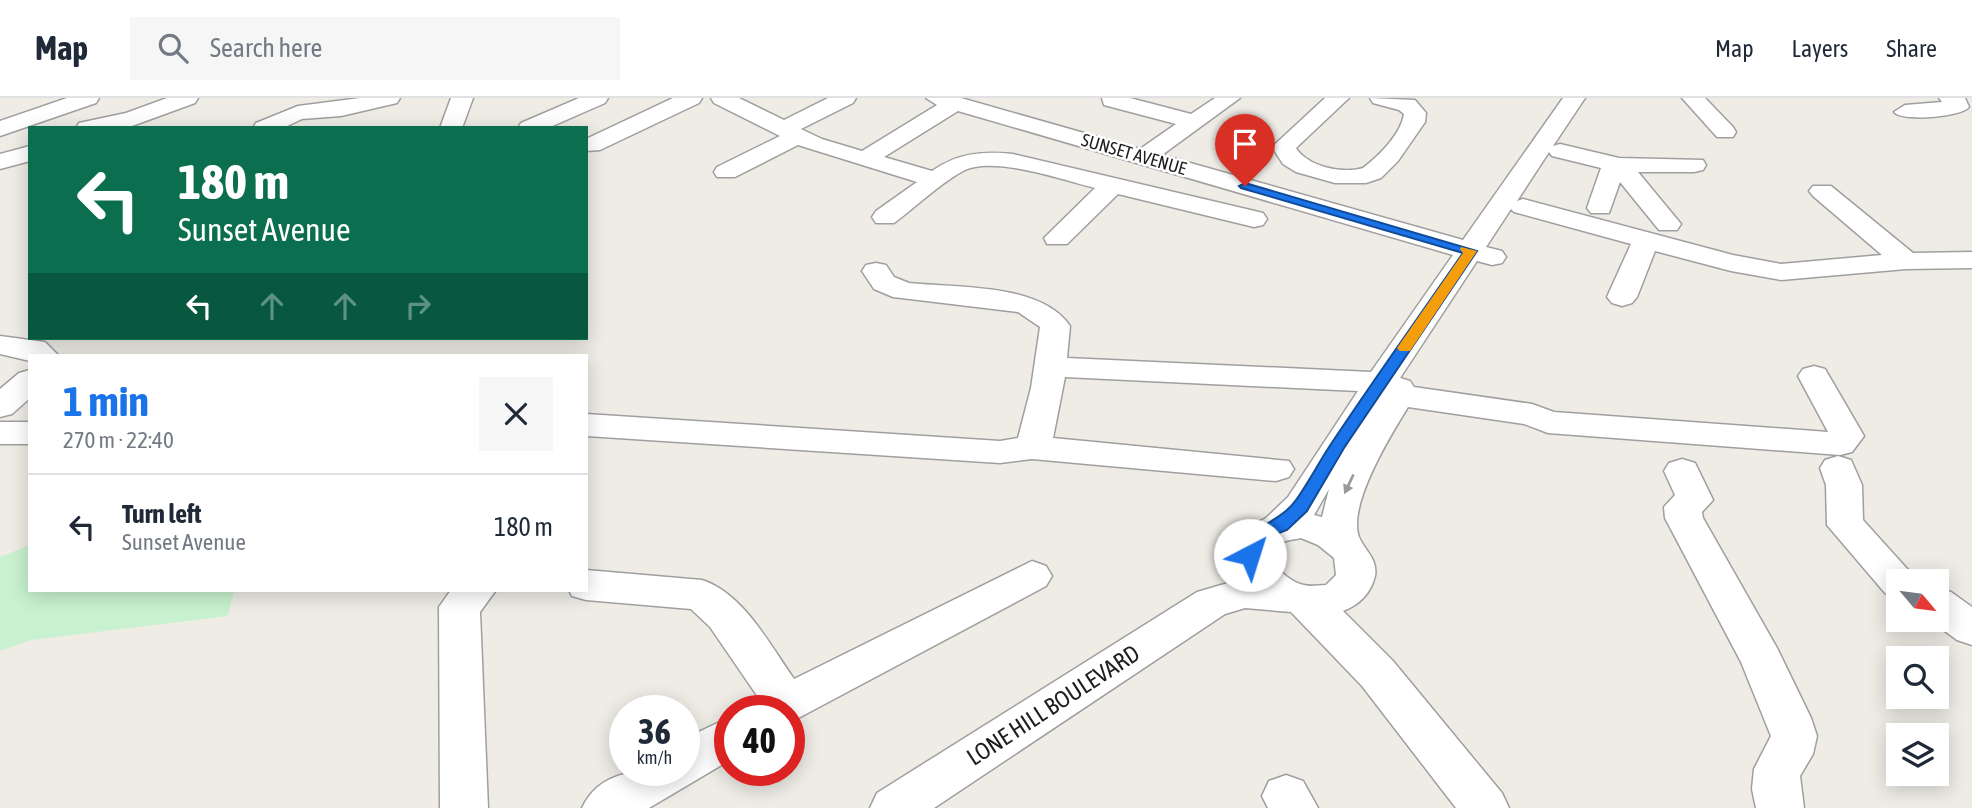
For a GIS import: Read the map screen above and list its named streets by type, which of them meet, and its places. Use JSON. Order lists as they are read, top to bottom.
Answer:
{
  "streets": {
    "street": ["SUNSET AVENUE", "LONE HILL BOULEVARD"]
  },
  "north": "bottom right",
  "page": {
    "header": "Map",
    "search": "Search here",
    "nav": ["Map", "Layers", "Share"],
    "turn": ["180 m", "Sunset Avenue"],
    "heading": ["1 min", "270 m · 22:40"],
    "list": [
      {
        "name": "Turn left",
        "note": "Sunset Avenue",
        "value": "180 m"
      }
    ],
    "speed": "36 km/h",
    "limit": "40"
  }
}
